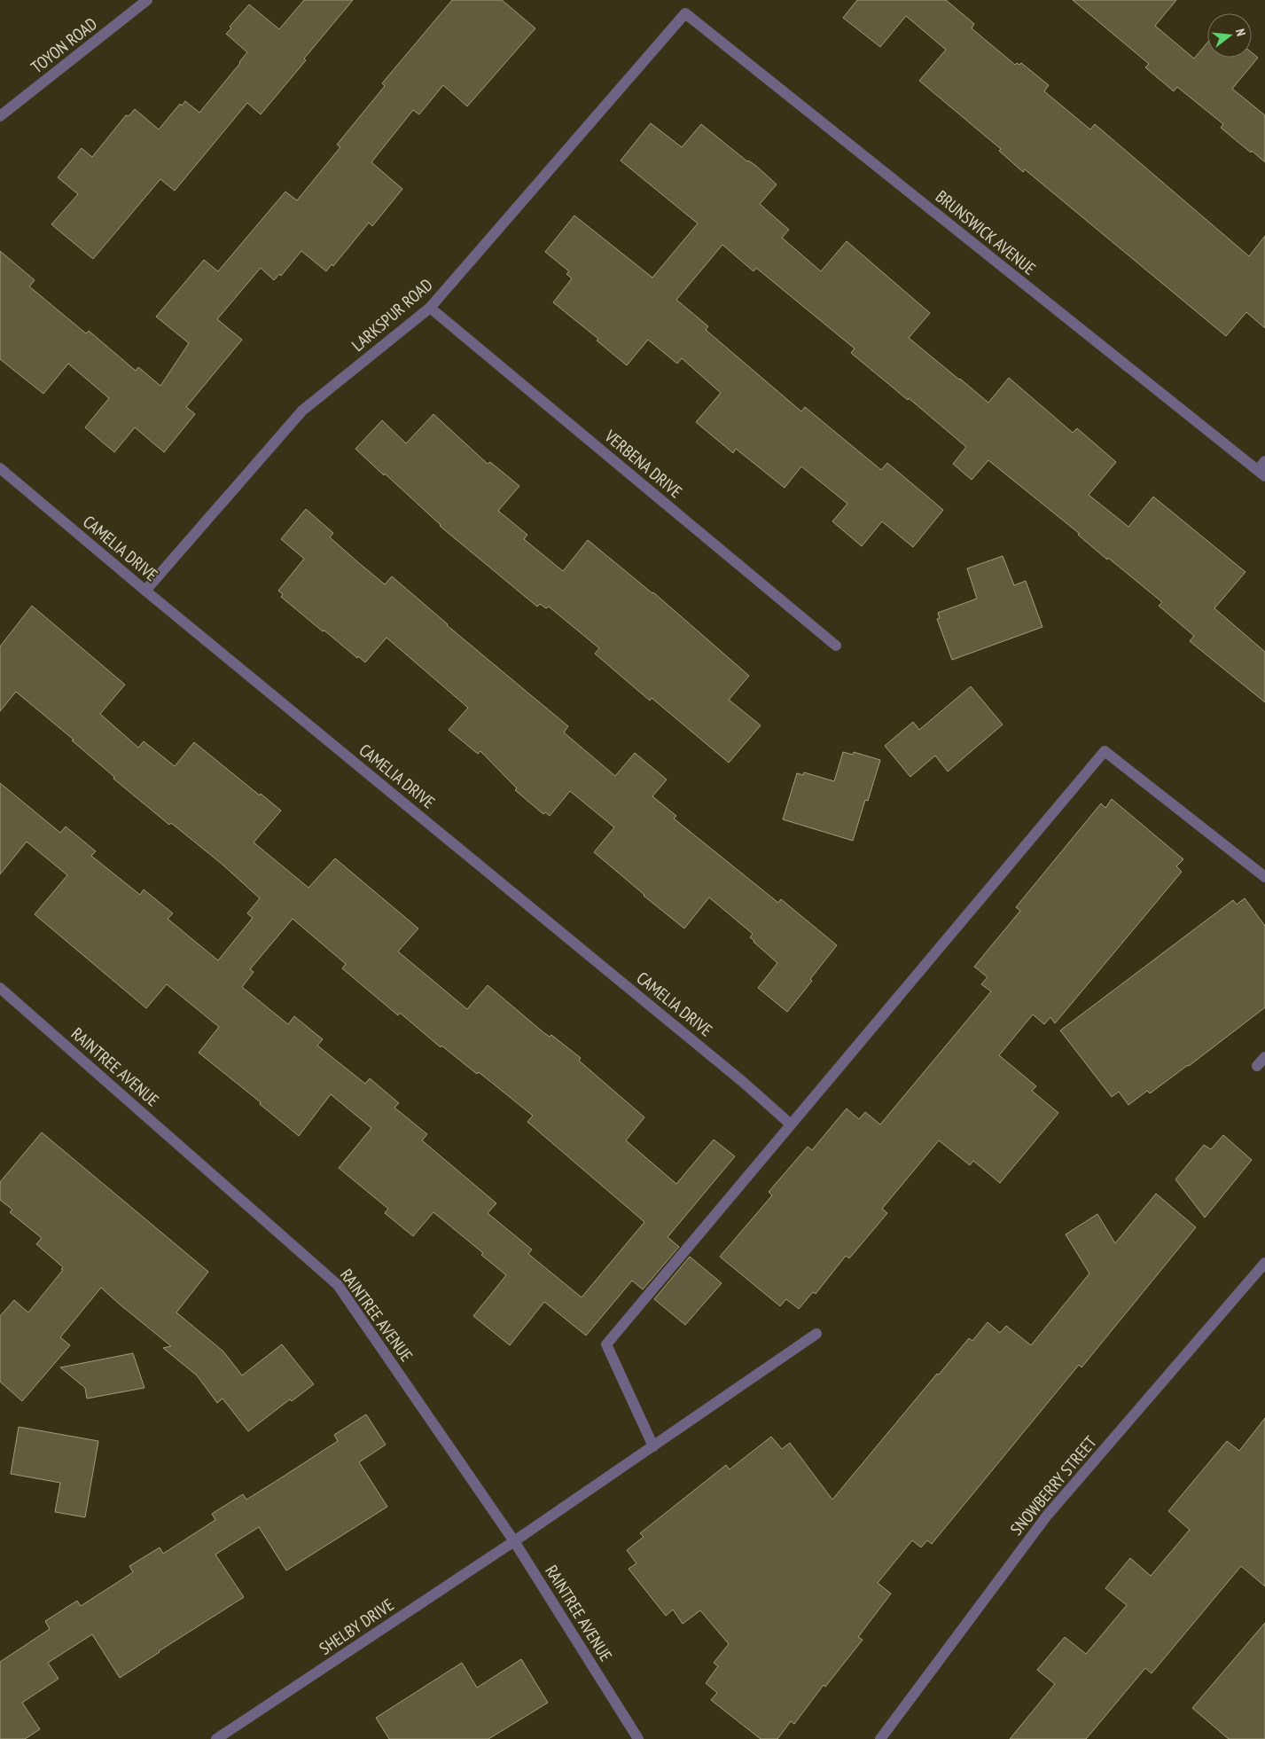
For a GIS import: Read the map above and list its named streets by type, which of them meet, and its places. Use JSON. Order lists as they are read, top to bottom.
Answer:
{
  "streets": {
    "street": [
      "TOYON ROAD",
      "BRUNSWICK AVENUE",
      "LARKSPUR ROAD",
      "VERBENA DRIVE",
      "CAMELIA DRIVE",
      "RAINTREE AVENUE",
      "SNOWBERRY STREET",
      "SHELBY DRIVE"
    ]
  },
  "crossings": [
    ["BRUNSWICK AVENUE", "LARKSPUR ROAD"],
    ["LARKSPUR ROAD", "VERBENA DRIVE"],
    ["LARKSPUR ROAD", "CAMELIA DRIVE"],
    ["RAINTREE AVENUE", "SHELBY DRIVE"]
  ],
  "north": "right"
}
